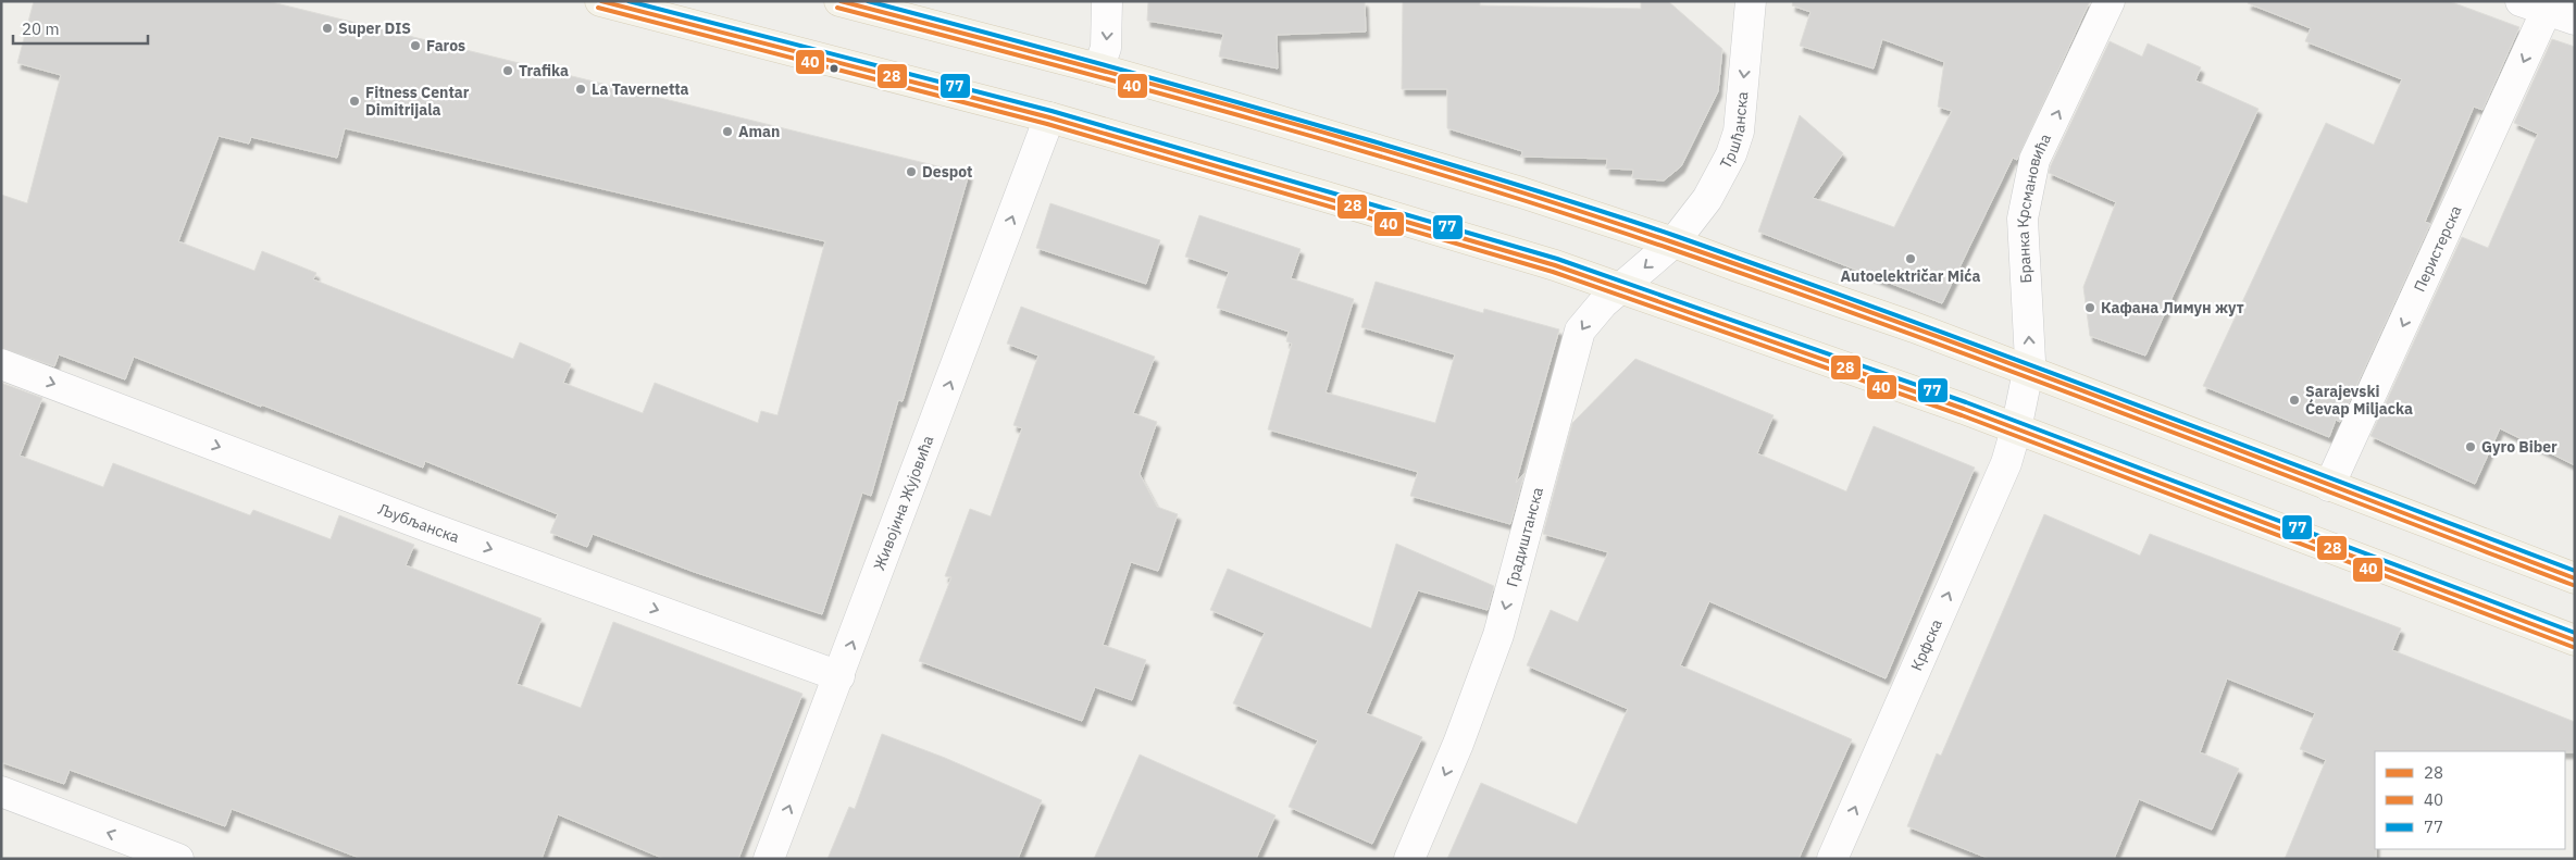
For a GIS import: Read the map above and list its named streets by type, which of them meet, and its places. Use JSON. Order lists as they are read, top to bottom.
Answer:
{
  "streets": {
    "street": [
      "Тршћанска",
      "Бранка Крсмановића",
      "Перистерска",
      "Живојина Жујовића",
      "Љубљанска",
      "Градиштанска",
      "Крфска"
    ]
  },
  "crossings": [
    ["Тршћанска", "Градиштанска"],
    ["Бранка Крсмановића", "Крфска"],
    ["Живојина Жујовића", "Љубљанска"]
  ],
  "one_way": [
    "Тршћанска",
    "Бранка Крсмановића",
    "Перистерска",
    "Живојина Жујовића",
    "Љубљанска",
    "Градиштанска",
    "Крфска"
  ],
  "places": [
    "Super DIS",
    "Faros",
    "Trafika",
    "La Tavernetta",
    "Fitness Centar Dimitrijala",
    "Aman",
    "Despot",
    "Autoelektričar Mića",
    "Кафана Лимун жут",
    "Sarajevski Ćevap Miljacka",
    "Gyro Biber"
  ],
  "lines": ["transit line 28", "transit line 77", "transit line 40"],
  "legend": ["28", "40", "77"],
  "scale_bar": "20 m"
}
